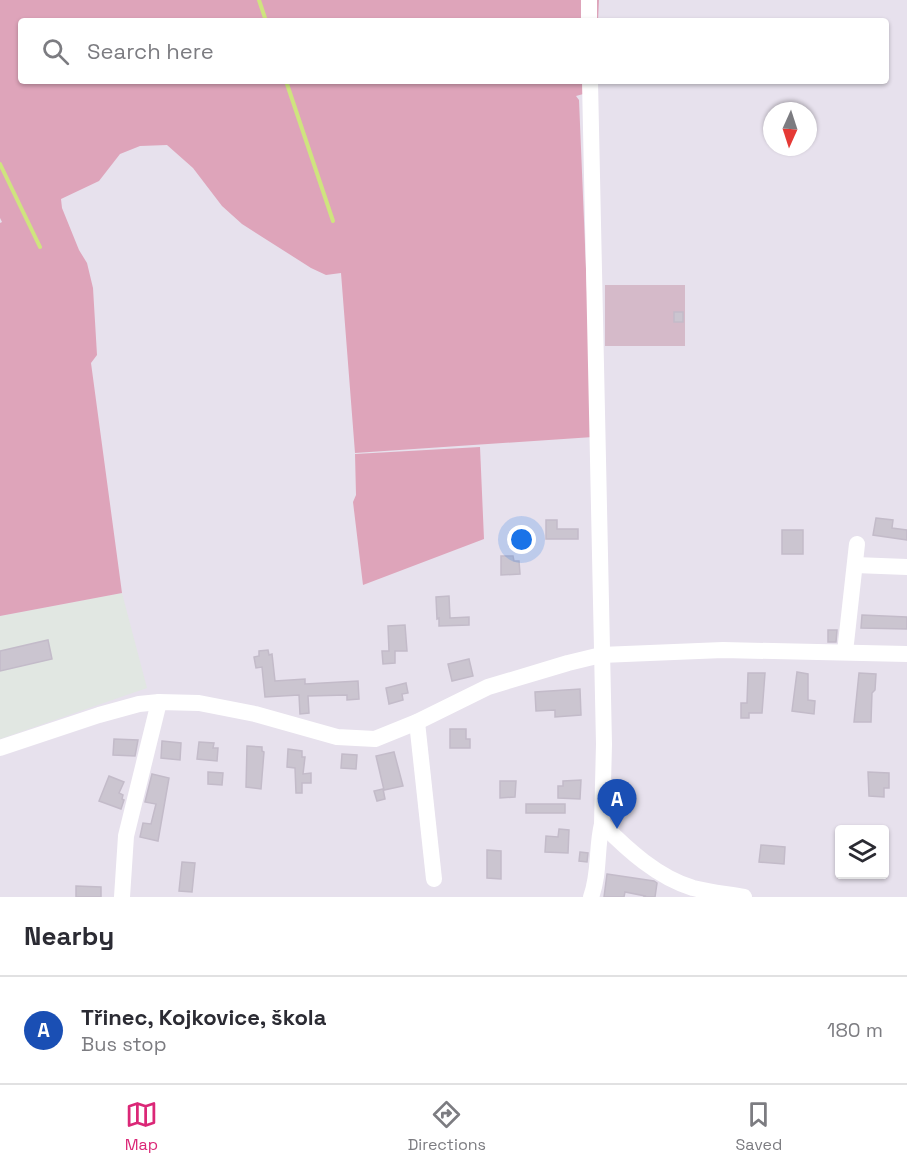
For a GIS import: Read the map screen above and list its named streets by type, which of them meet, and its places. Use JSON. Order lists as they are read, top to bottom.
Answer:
{
  "north": "bottom",
  "page": {
    "search": "Search here",
    "pins": "A",
    "heading": "Nearby",
    "list": [
      {
        "mark": "A",
        "name": "Třinec, Kojkovice, škola",
        "note": "Bus stop",
        "value": "180 m"
      }
    ],
    "nav": ["Map", "Directions", "Saved"]
  }
}
